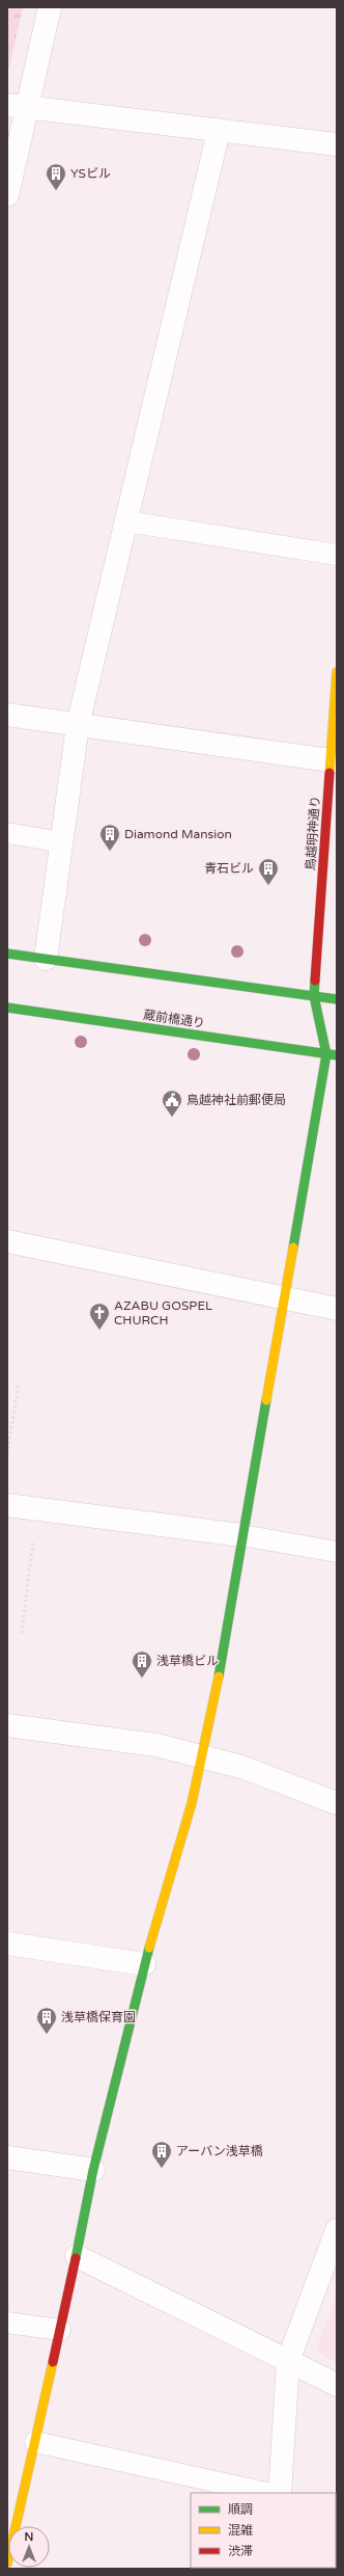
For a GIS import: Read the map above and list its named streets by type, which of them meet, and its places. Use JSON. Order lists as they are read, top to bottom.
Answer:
{
  "streets": {
    "street": ["鳥越明神通り", "蔵前橋通り"]
  },
  "crossings": [
    ["鳥越明神通り", "蔵前橋通り"]
  ],
  "places": {
    "building": [
      "YSビル",
      "Diamond Mansion",
      "青石ビル",
      "浅草橋ビル",
      "浅草橋保育園",
      "アーバン浅草橋"
    ],
    "public building": ["鳥越神社前郵便局"],
    "church": ["AZABU GOSPEL CHURCH"]
  },
  "legend": ["順調", "混雑", "渋滞"],
  "north": "top"
}
